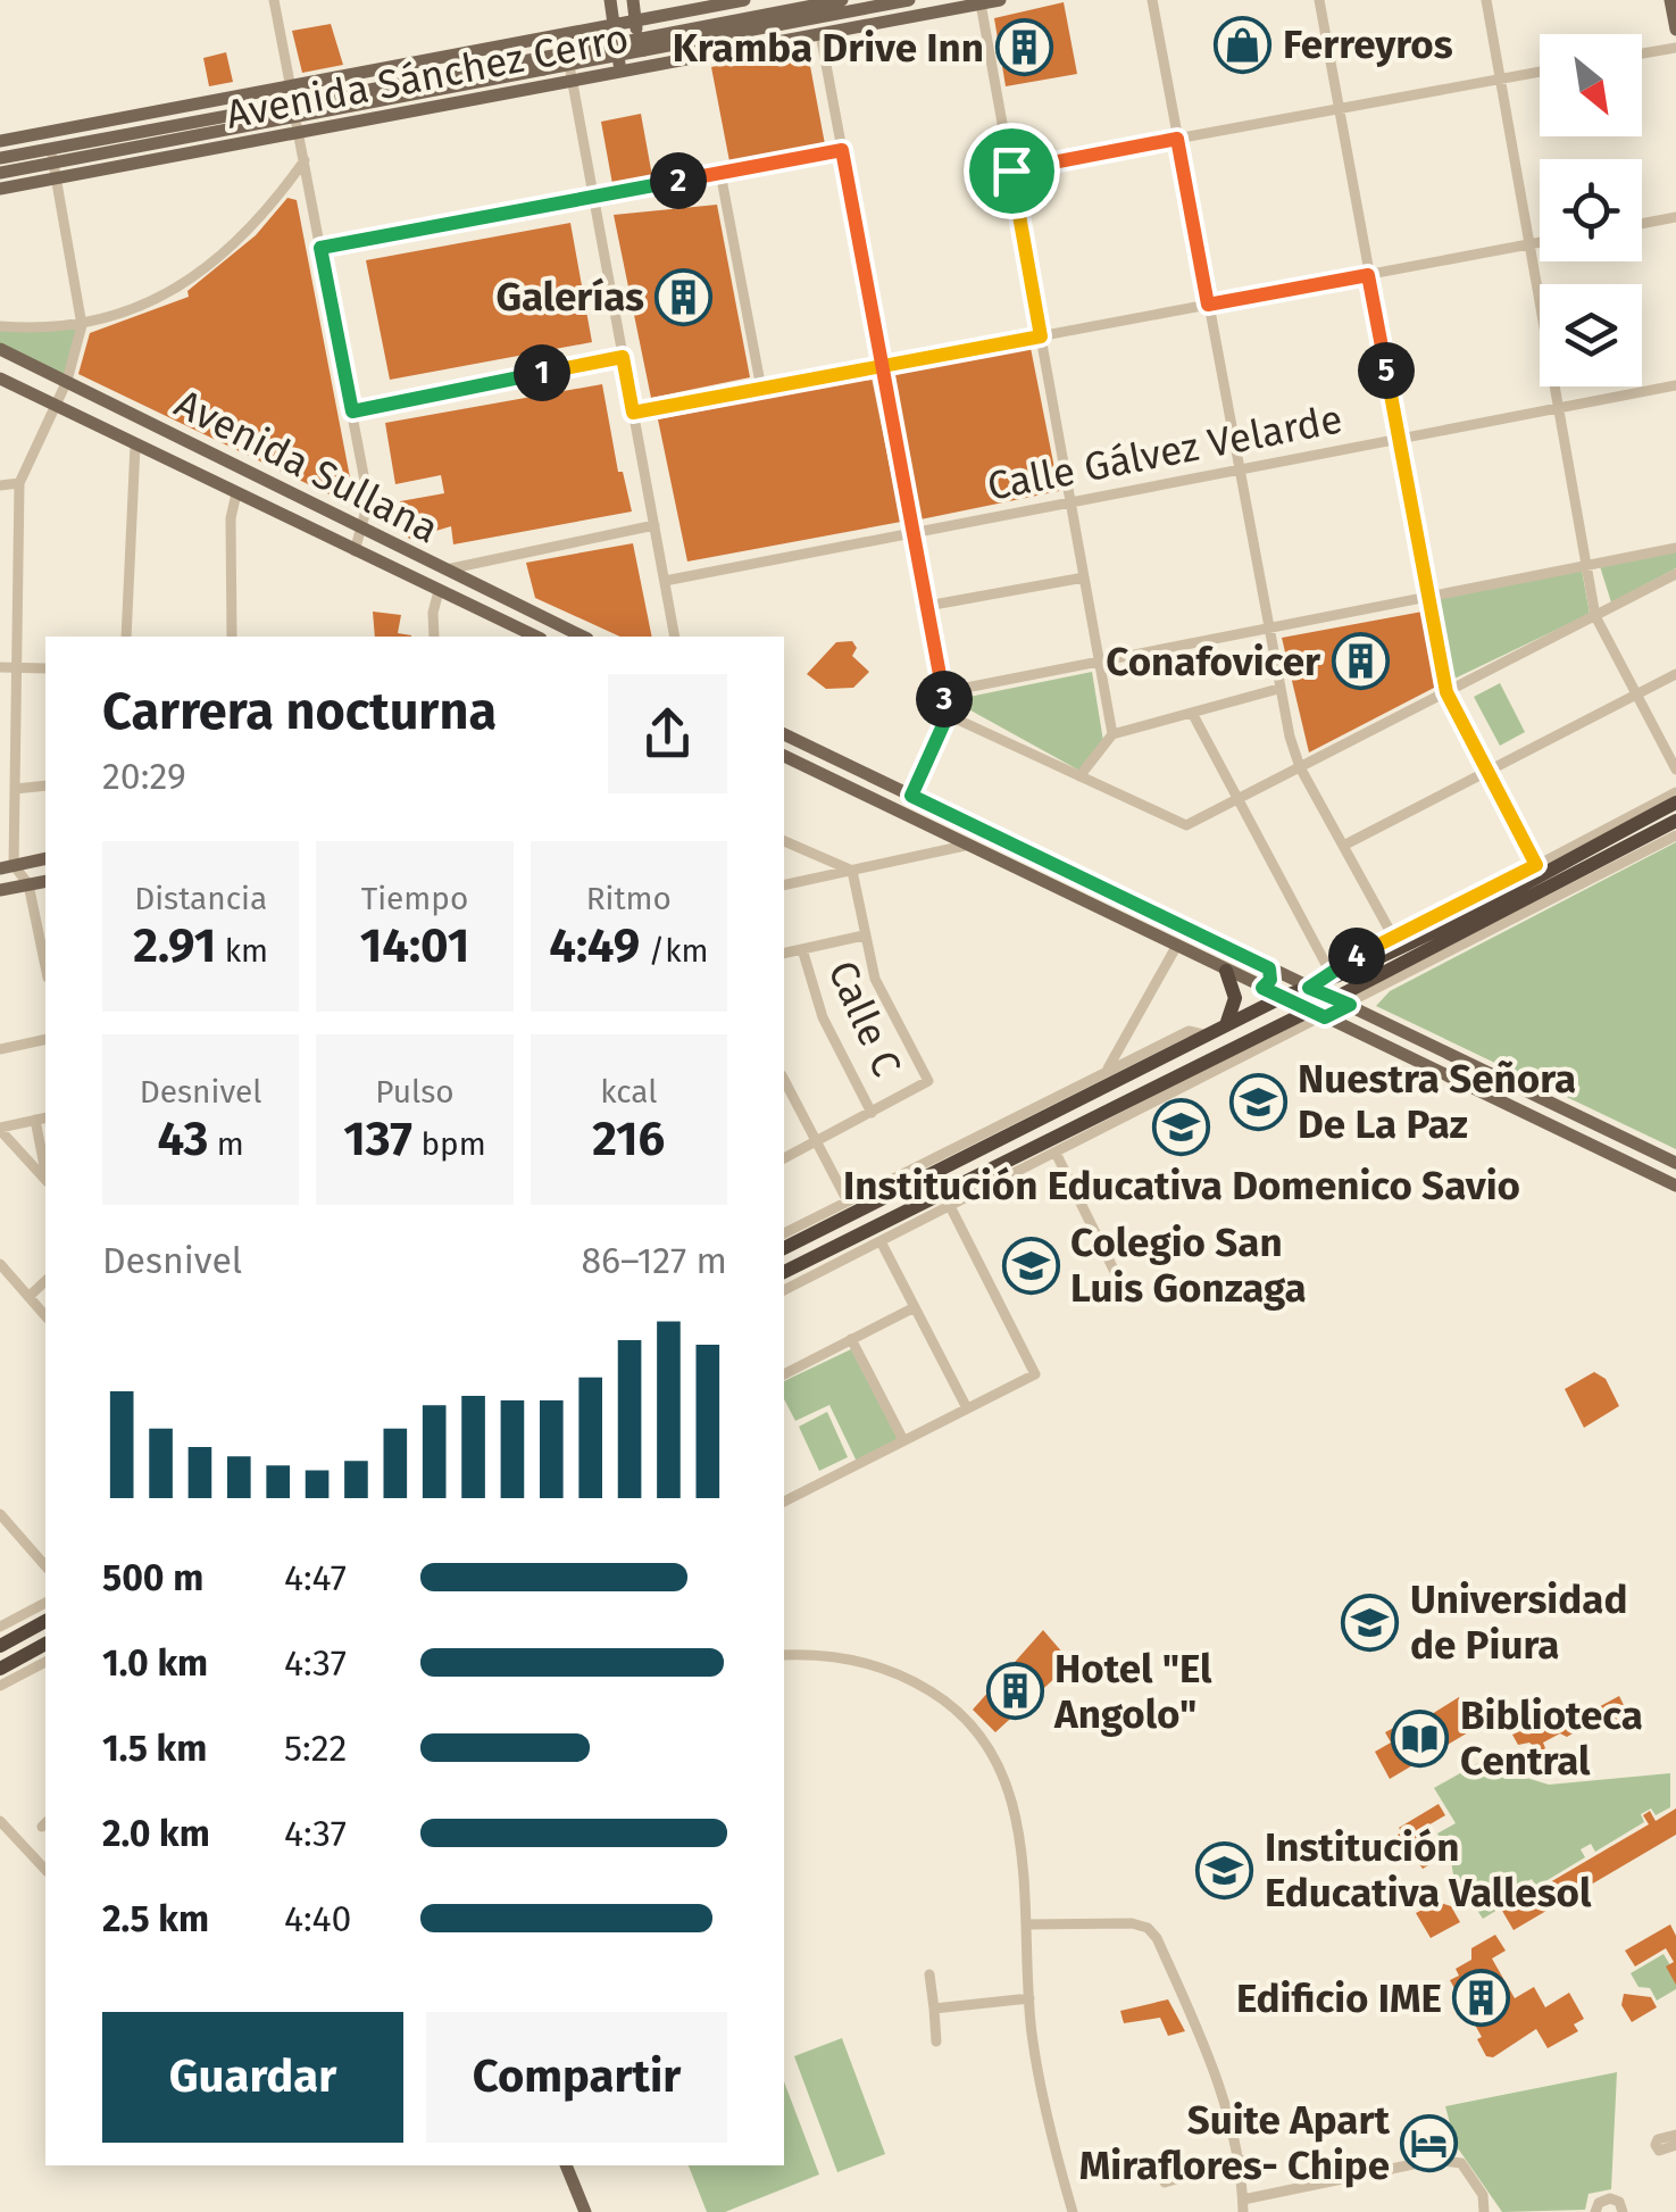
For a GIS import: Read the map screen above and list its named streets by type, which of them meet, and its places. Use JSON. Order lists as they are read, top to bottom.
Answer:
{
  "streets": {
    "main road": ["Avenida Sánchez Cerro", "Avenida Sullana"],
    "street": ["Calle Gálvez Velarde", "Calle C"]
  },
  "places": {
    "shop": ["Ferreyros"],
    "building": [
      "Kramba Drive Inn",
      "Galerías",
      "Conafovicer",
      "Hotel \"El Angolo\"",
      "Edificio IME"
    ],
    "school or university": [
      "Nuestra Señora De La Paz",
      "Institución Educativa Domenico Savio",
      "Colegio San Luis Gonzaga",
      "Universidad de Piura",
      "Institución Educativa Vallesol"
    ],
    "library": ["Biblioteca Central"],
    "hotel": ["Suite Apart Miraflores- Chipe"]
  },
  "north": "bottom right",
  "page": {
    "pins": [
      "2",
      "5",
      "1",
      "3",
      "4"
    ],
    "heading": ["Carrera nocturna", "20:29"],
    "stats": [
      ["Distancia", "2.91 km"],
      ["Tiempo", "14:01"],
      ["Ritmo", "4:49 /km"],
      ["Desnivel", "43 m"],
      ["Pulso", "137 bpm"],
      ["kcal", "216"]
    ],
    "chart": ["Desnivel", "86–127 m"],
    "list": [
      {
        "name": "500 m",
        "note": "4:47"
      },
      {
        "name": "1.0 km",
        "note": "4:37"
      },
      {
        "name": "1.5 km",
        "note": "5:22"
      },
      {
        "name": "2.0 km",
        "note": "4:37"
      },
      {
        "name": "2.5 km",
        "note": "4:40"
      }
    ],
    "buttons": ["Guardar", "Compartir"]
  }
}
